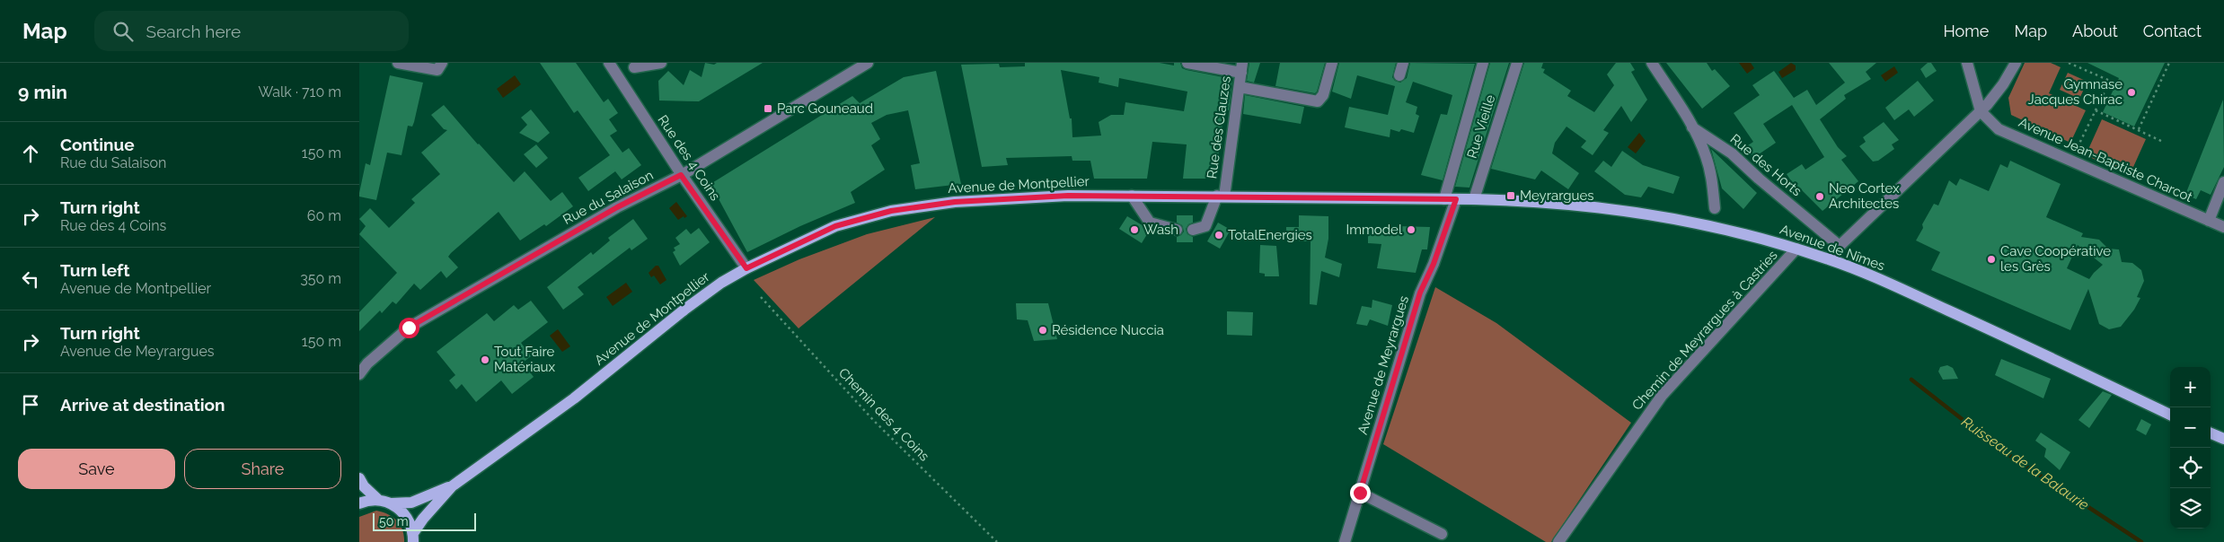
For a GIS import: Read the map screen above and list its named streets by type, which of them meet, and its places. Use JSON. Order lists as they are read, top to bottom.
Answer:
{
  "streets": {
    "main road": ["Avenue de Montpellier", "Avenue de Nîmes"],
    "street": [
      "Rue Vieille",
      "Rue des Clauzes",
      "Rue des 4 Coins",
      "Avenue Jean-Baptiste Charcot",
      "Rue des Horts",
      "Rue du Salaison",
      "Chemin de Meyrargues à Castries",
      "Avenue de Meyrargues"
    ],
    "path": ["Chemin des 4 Coins"]
  },
  "crossings": [
    ["Rue Vieille", "Avenue de Nîmes"],
    ["Rue des Clauzes", "Avenue de Montpellier"],
    ["Rue des 4 Coins", "Avenue de Montpellier"],
    ["Rue des 4 Coins", "Rue du Salaison"],
    ["Avenue de Montpellier", "Avenue de Nîmes"],
    ["Avenue de Montpellier", "Avenue de Meyrargues"],
    ["Avenue de Nîmes", "Chemin de Meyrargues à Castries"],
    ["Avenue de Nîmes", "Avenue de Meyrargues"]
  ],
  "water": ["Ruisseau de la Balaurie"],
  "places": {
    "other": [
      "Gymnase Jacques Chirac",
      "Neo Cortex Architectes",
      "Wash",
      "Immodel",
      "TotalEnergies",
      "Cave Coopérative les Grès",
      "Résidence Nuccia",
      "Tout Faire Matériaux"
    ],
    "transit": ["Parc Gouneaud", "Meyrargues"]
  },
  "scale_bar": "50 m",
  "page": {
    "header": "Map",
    "search": "Search here",
    "nav": [
      "Home",
      "Map",
      "About",
      "Contact"
    ],
    "heading": ["9 min", "Walk · 710 m"],
    "list": [
      ["Continue", "Rue du Salaison", "150 m"],
      ["Turn right", "Rue des 4 Coins", "60 m"],
      ["Turn left", "Avenue de Montpellier", "350 m"],
      ["Turn right", "Avenue de Meyrargues", "150 m"],
      "Arrive at destination"
    ],
    "map_buttons": ["+", "−"],
    "buttons": ["Save", "Share"],
    "scale": "50 m"
  }
}
